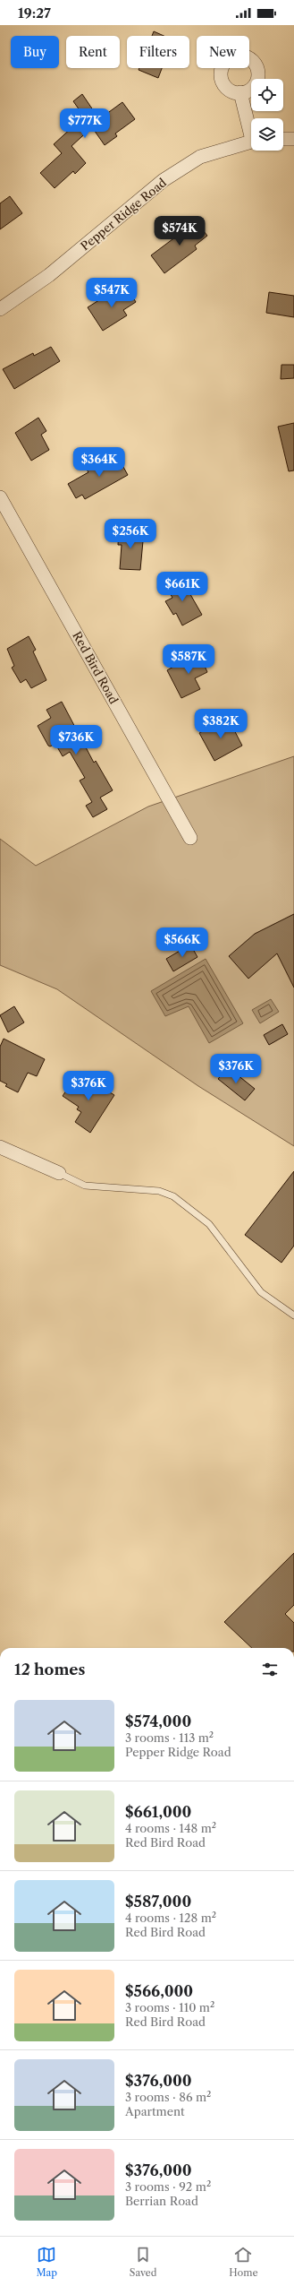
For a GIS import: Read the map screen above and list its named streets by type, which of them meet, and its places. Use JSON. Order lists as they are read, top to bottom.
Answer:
{
  "streets": {
    "street": ["Pepper Ridge Road", "Red Bird Road"]
  },
  "page": {
    "status": "19:27",
    "chip": [
      "Buy",
      "Rent",
      "Filters",
      "New"
    ],
    "price": [
      "$777K",
      "$574K",
      "$547K",
      "$364K",
      "$256K",
      "$661K",
      "$587K",
      "$382K",
      "$736K",
      "$566K",
      "$376K",
      "$376K"
    ],
    "heading": "12 homes",
    "list": [
      {
        "name": "$574,000",
        "note": "3 rooms · 113 m² · Pepper Ridge Road"
      },
      {
        "name": "$661,000",
        "note": "4 rooms · 148 m² · Red Bird Road"
      },
      {
        "name": "$587,000",
        "note": "4 rooms · 128 m² · Red Bird Road"
      },
      {
        "name": "$566,000",
        "note": "3 rooms · 110 m² · Red Bird Road"
      },
      {
        "name": "$376,000",
        "note": "3 rooms · 86 m² · Apartment"
      },
      {
        "name": "$376,000",
        "note": "3 rooms · 92 m² · Berrian Road"
      }
    ],
    "tabs": ["Map", "Saved", "Home"]
  }
}
